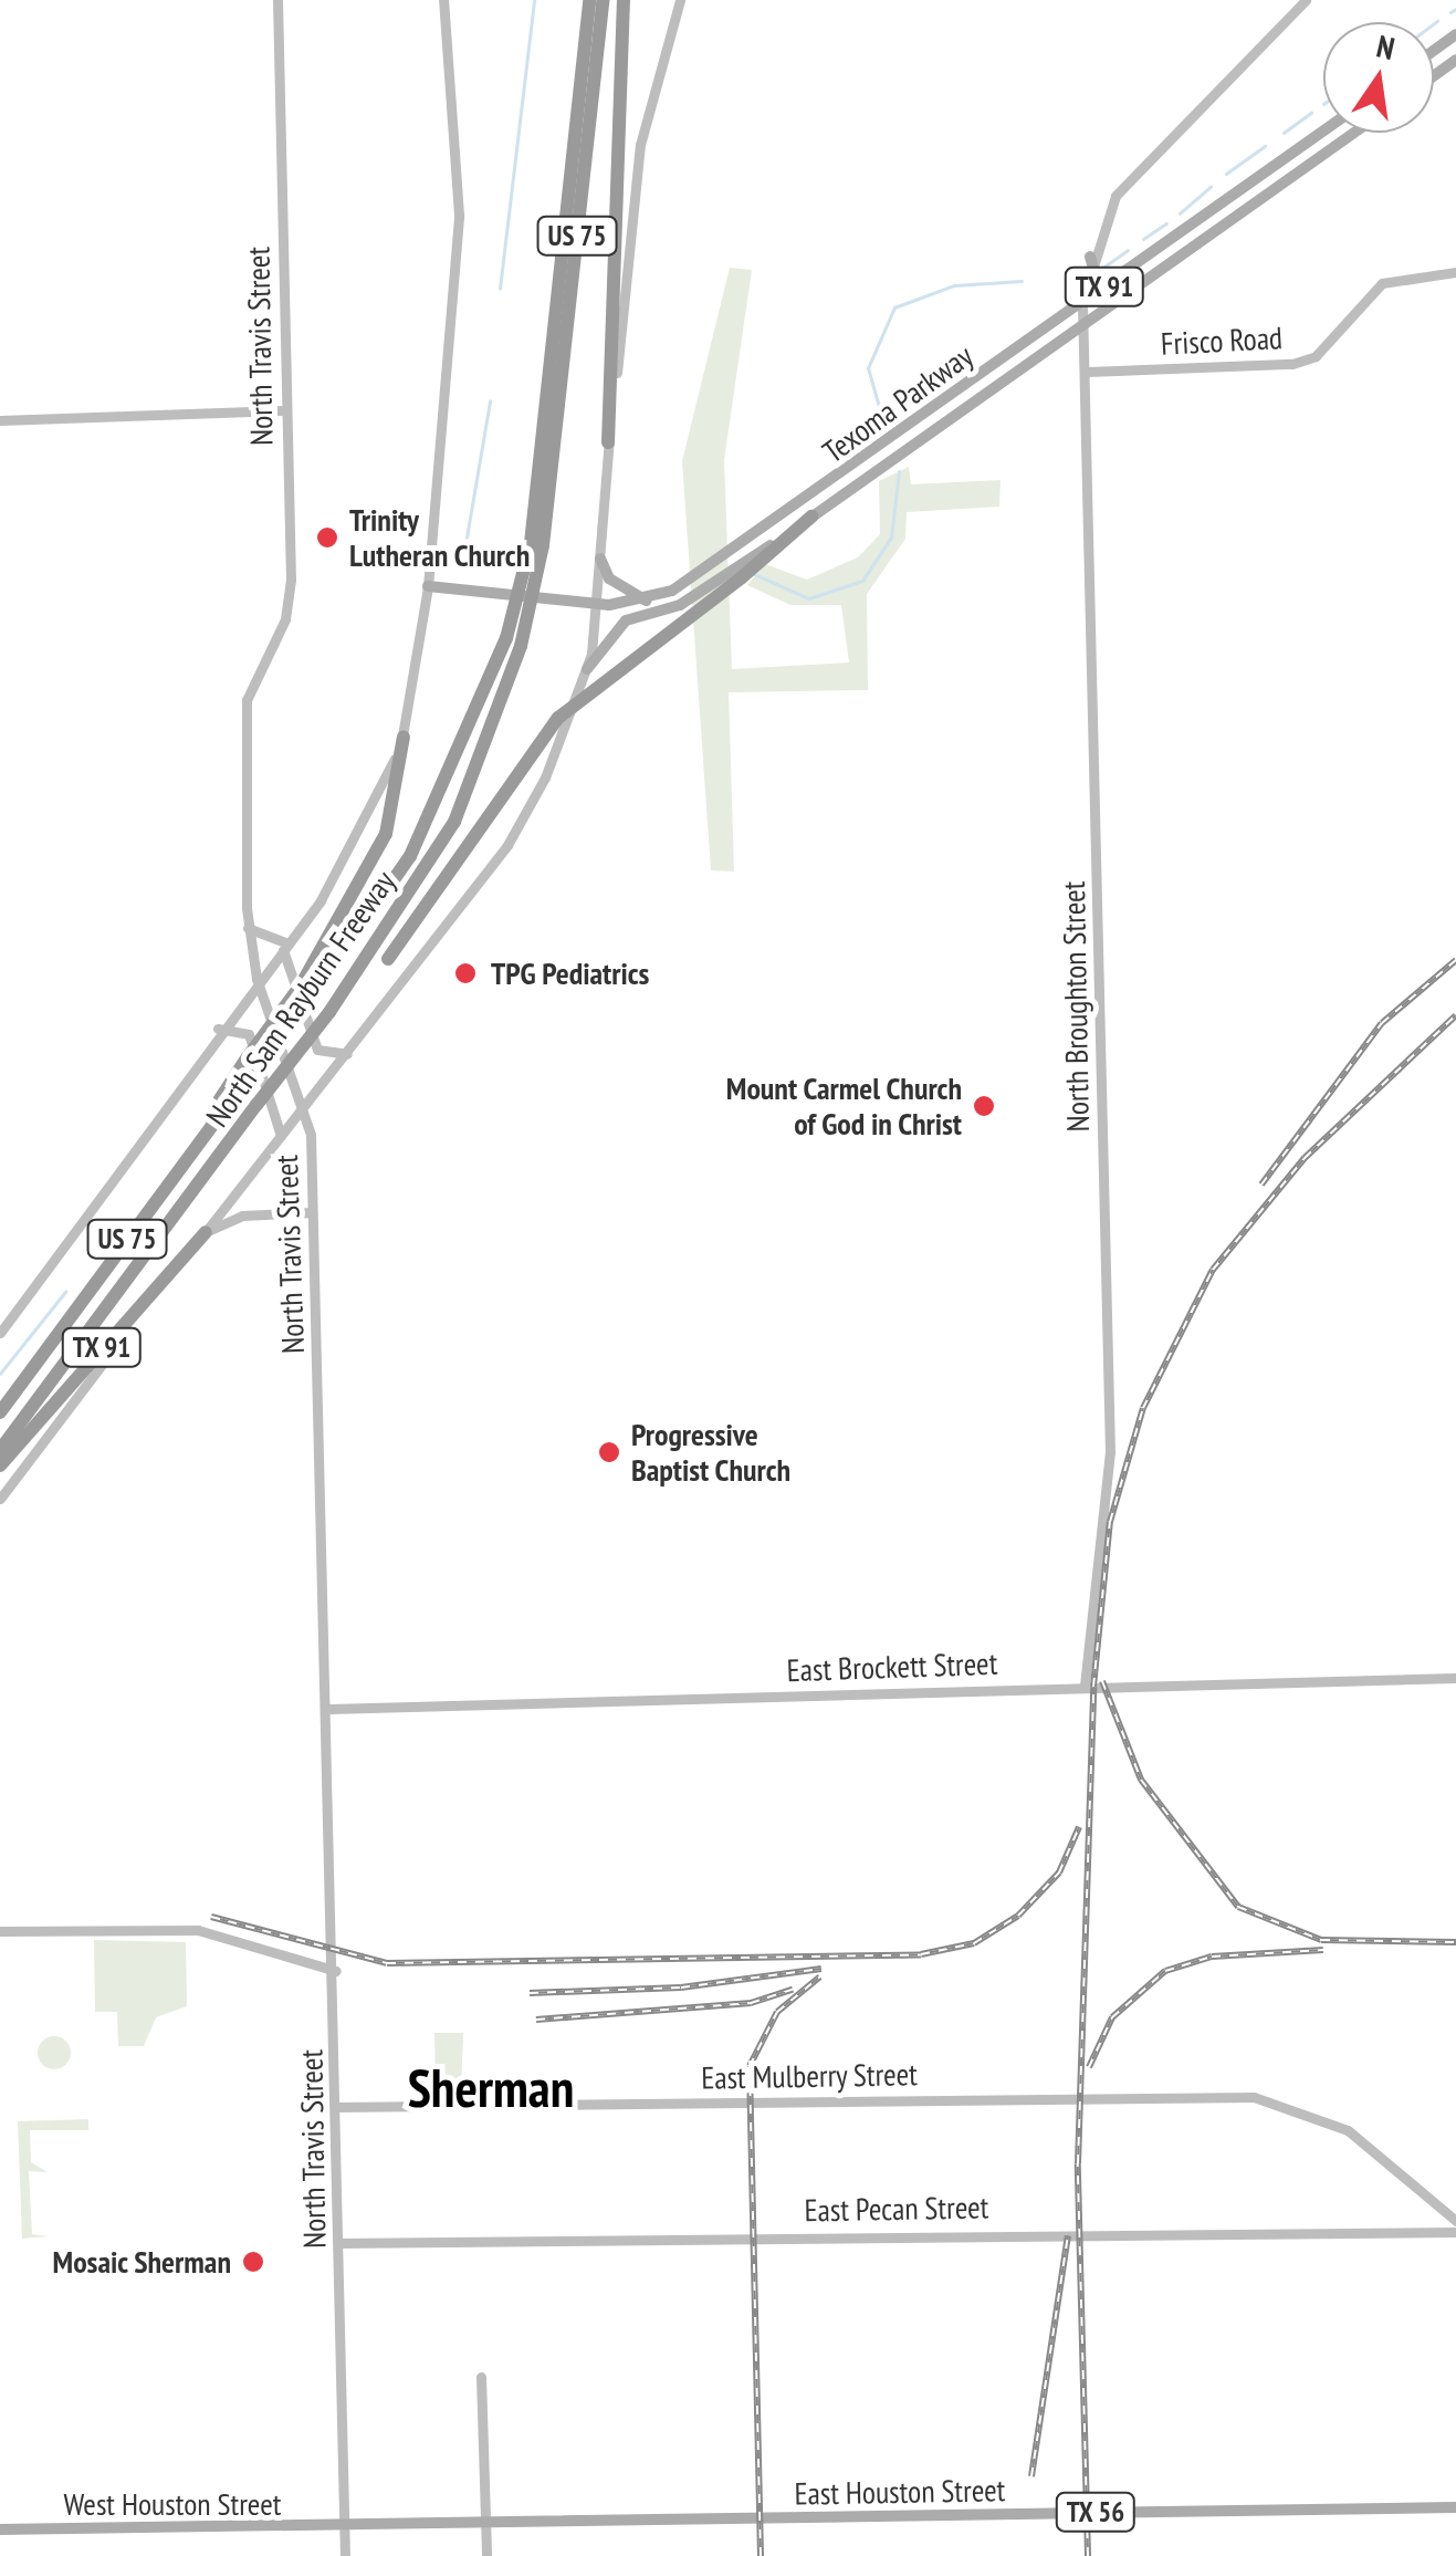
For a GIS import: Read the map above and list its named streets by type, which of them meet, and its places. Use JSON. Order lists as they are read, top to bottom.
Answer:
{
  "streets": {
    "highway": ["US 75", "TX 91", "North Sam Rayburn Freeway"],
    "main road": [
      "Texoma Parkway",
      "East Houston Street",
      "West Houston Street",
      "TX 56"
    ],
    "street": [
      "Frisco Road",
      "North Travis Street",
      "North Broughton Street",
      "East Brockett Street",
      "East Mulberry Street",
      "East Pecan Street"
    ]
  },
  "crossings": [
    ["TX 91", "Texoma Parkway"],
    ["TX 91", "North Sam Rayburn Freeway"],
    ["Frisco Road", "North Broughton Street"],
    ["North Travis Street", "North Sam Rayburn Freeway"],
    ["North Travis Street", "East Brockett Street"],
    ["North Travis Street", "East Mulberry Street"],
    ["North Travis Street", "East Pecan Street"],
    ["North Travis Street", "East Houston Street"],
    ["North Travis Street", "West Houston Street"],
    ["Texoma Parkway", "North Sam Rayburn Freeway"],
    ["Texoma Parkway", "North Broughton Street"],
    ["North Broughton Street", "East Brockett Street"],
    ["East Houston Street", "West Houston Street"]
  ],
  "districts": ["Sherman"],
  "places": [
    "Trinity Lutheran Church",
    "TPG Pediatrics",
    "Mount Carmel Church of God in Christ",
    "Progressive Baptist Church",
    "Mosaic Sherman"
  ],
  "north": "top"
}
